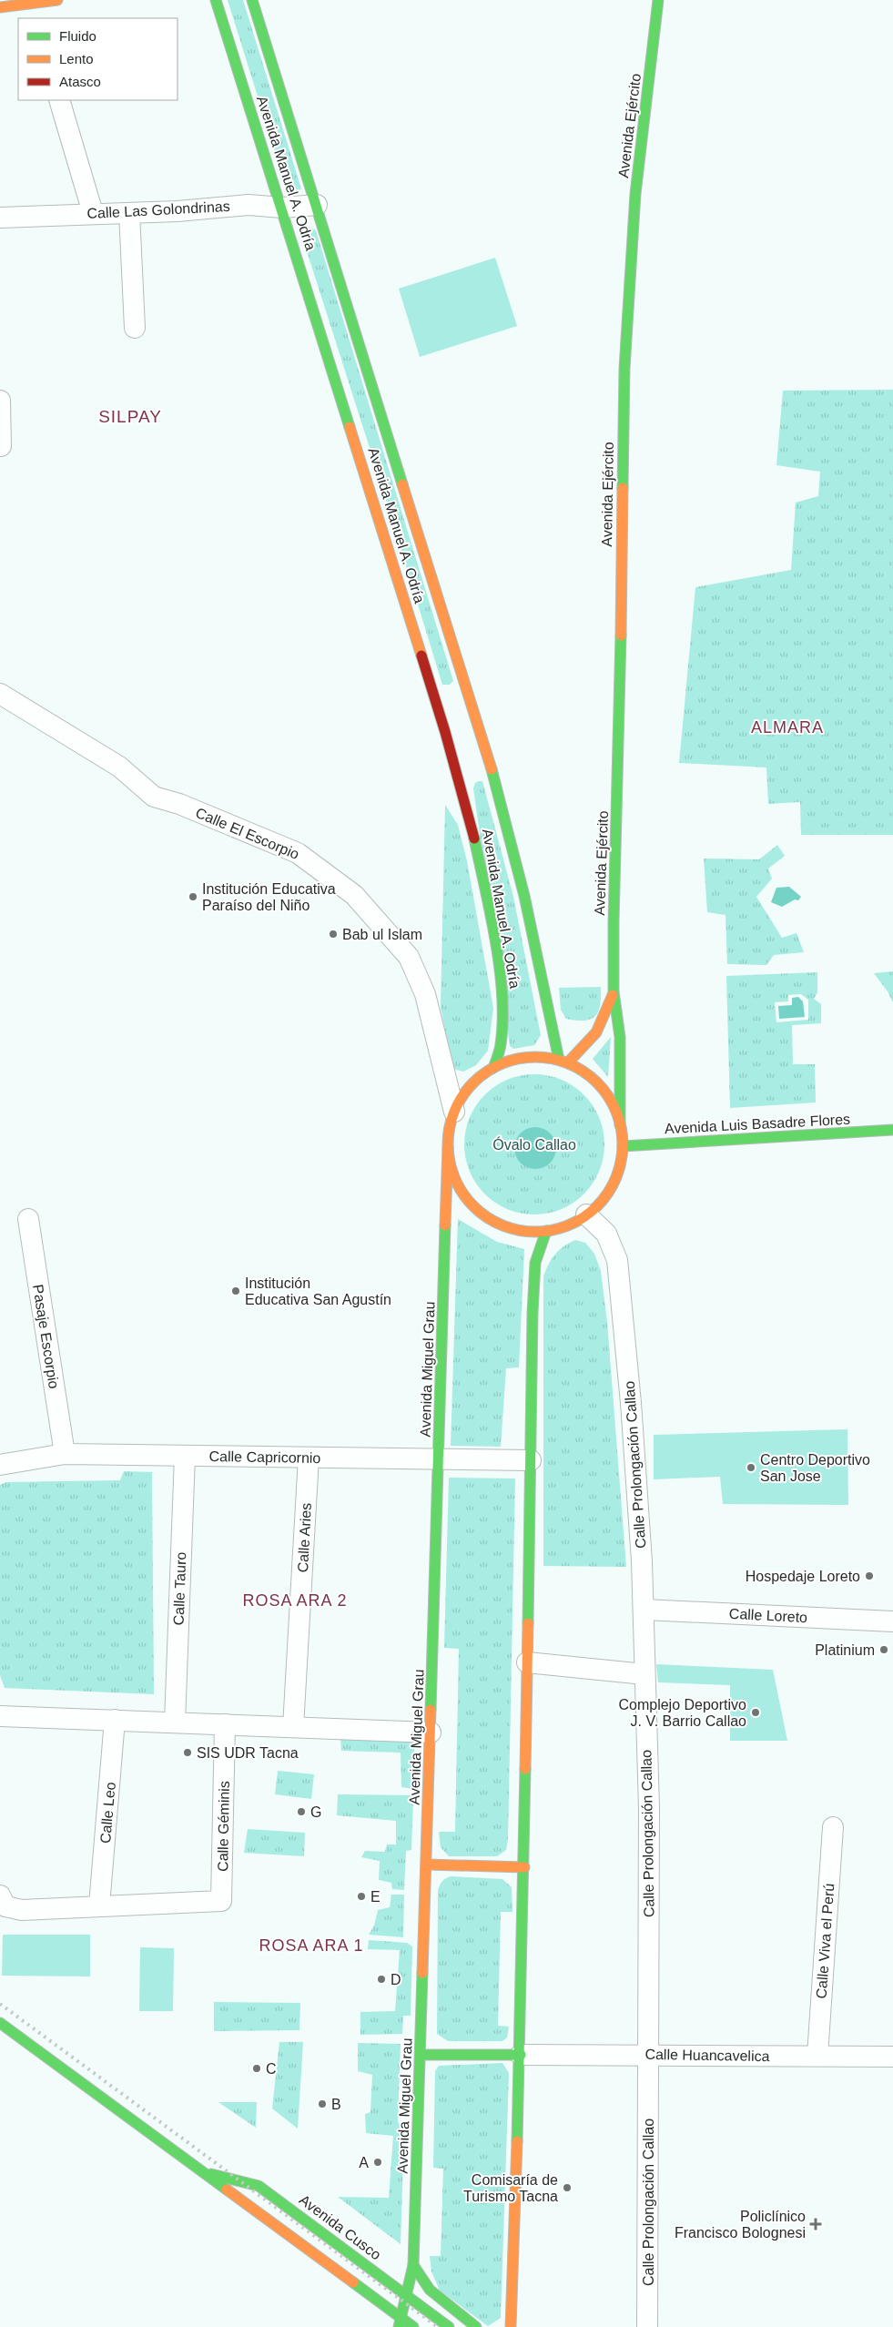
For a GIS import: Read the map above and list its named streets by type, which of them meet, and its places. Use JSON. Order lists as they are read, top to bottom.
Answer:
{
  "streets": {
    "main road": [
      "Avenida Ejército",
      "Avenida Manuel A. Odría",
      "Avenida Luis Basadre Flores",
      "Avenida Miguel Grau",
      "Avenida Cusco"
    ],
    "street": [
      "Calle Las Golondrinas",
      "Calle El Escorpio",
      "Pasaje Escorpio",
      "Calle Capricornio",
      "Calle Prolongación Callao",
      "Calle Aries",
      "Calle Tauro",
      "Calle Loreto",
      "Calle Leo",
      "Calle Géminis",
      "Calle Viva el Perú",
      "Calle Huancavelica"
    ]
  },
  "crossings": [
    ["Avenida Ejército", "Avenida Manuel A. Odría"],
    ["Avenida Manuel A. Odría", "Calle Las Golondrinas"],
    ["Pasaje Escorpio", "Calle Capricornio"],
    ["Avenida Miguel Grau", "Calle Capricornio"],
    ["Avenida Miguel Grau", "Avenida Cusco"],
    ["Calle Capricornio", "Calle Aries"],
    ["Calle Capricornio", "Calle Tauro"],
    ["Calle Prolongación Callao", "Calle Loreto"],
    ["Calle Prolongación Callao", "Calle Huancavelica"],
    ["Calle Leo", "Calle Géminis"],
    ["Calle Viva el Perú", "Calle Huancavelica"]
  ],
  "districts": [
    "SILPAY",
    "ALMARA",
    "ROSA ARA 2",
    "ROSA ARA 1"
  ],
  "parks": ["Óvalo Callao"],
  "places": {
    "other": [
      "Institución Educativa Paraíso del Niño",
      "Bab ul Islam",
      "Institución Educativa San Agustín",
      "Centro Deportivo San Jose",
      "Hospedaje Loreto",
      "Platinium",
      "Complejo Deportivo J. V. Barrio Callao",
      "SIS UDR Tacna",
      "G",
      "E",
      "D",
      "C",
      "B",
      "A",
      "Comisaría de Turismo Tacna"
    ],
    "health": ["Policlínico Francisco Bolognesi"]
  },
  "legend": ["Fluido", "Lento", "Atasco"]
}
